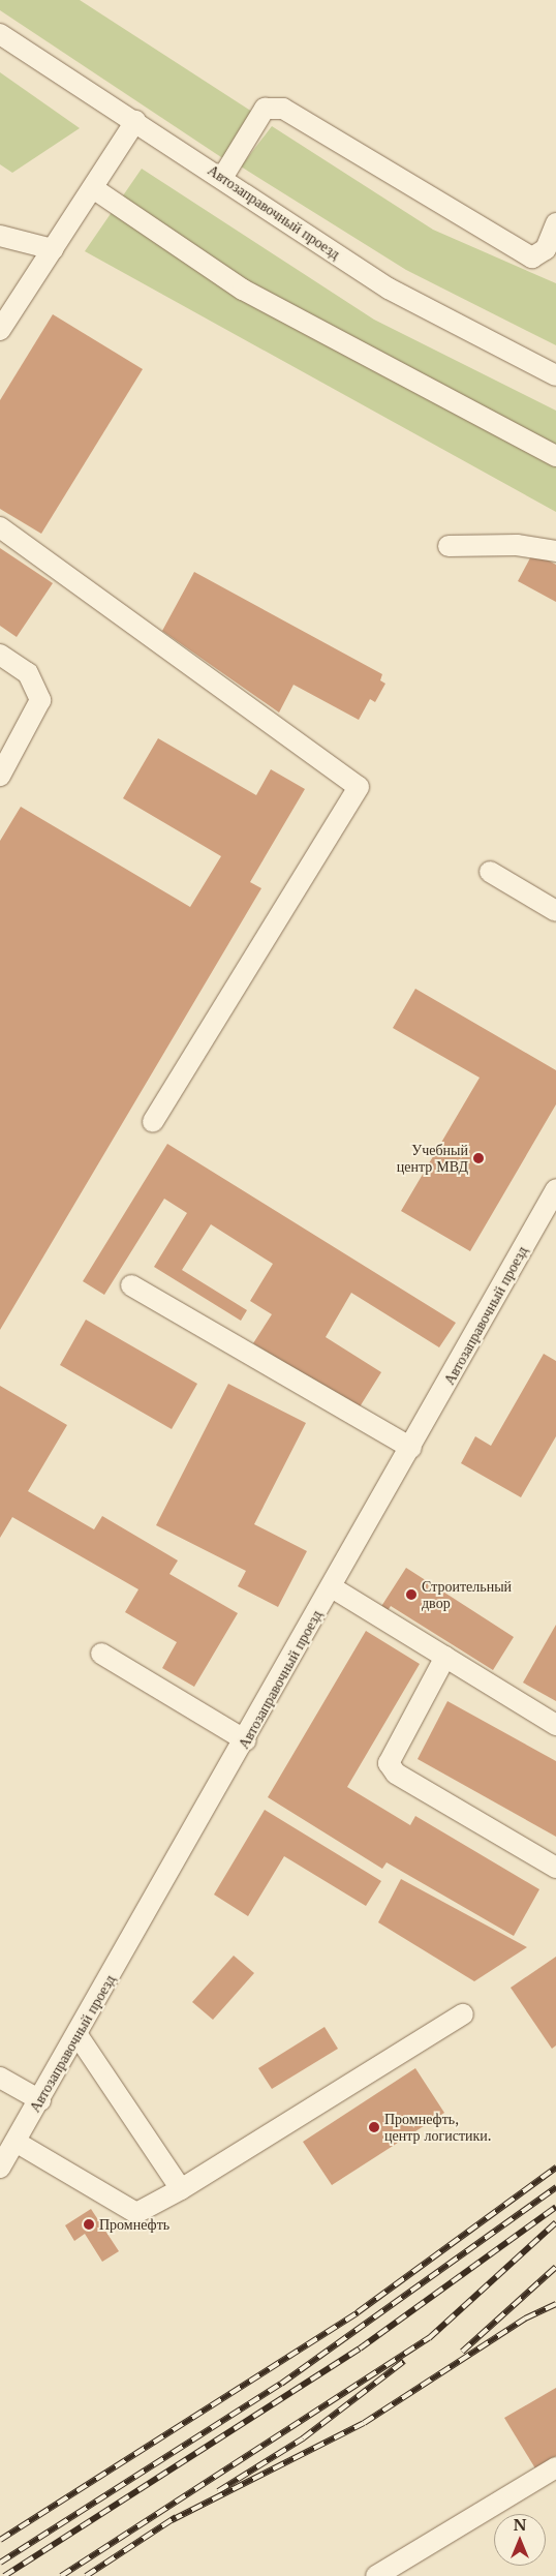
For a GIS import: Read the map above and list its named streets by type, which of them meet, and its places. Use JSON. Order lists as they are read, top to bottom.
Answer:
{
  "streets": {
    "street": ["Автозаправочный проезд"]
  },
  "places": [
    "Учебный центр МВД",
    "Строительный двор",
    "Промнефть, центр логистики.",
    "Промнефть"
  ],
  "north": "top"
}
